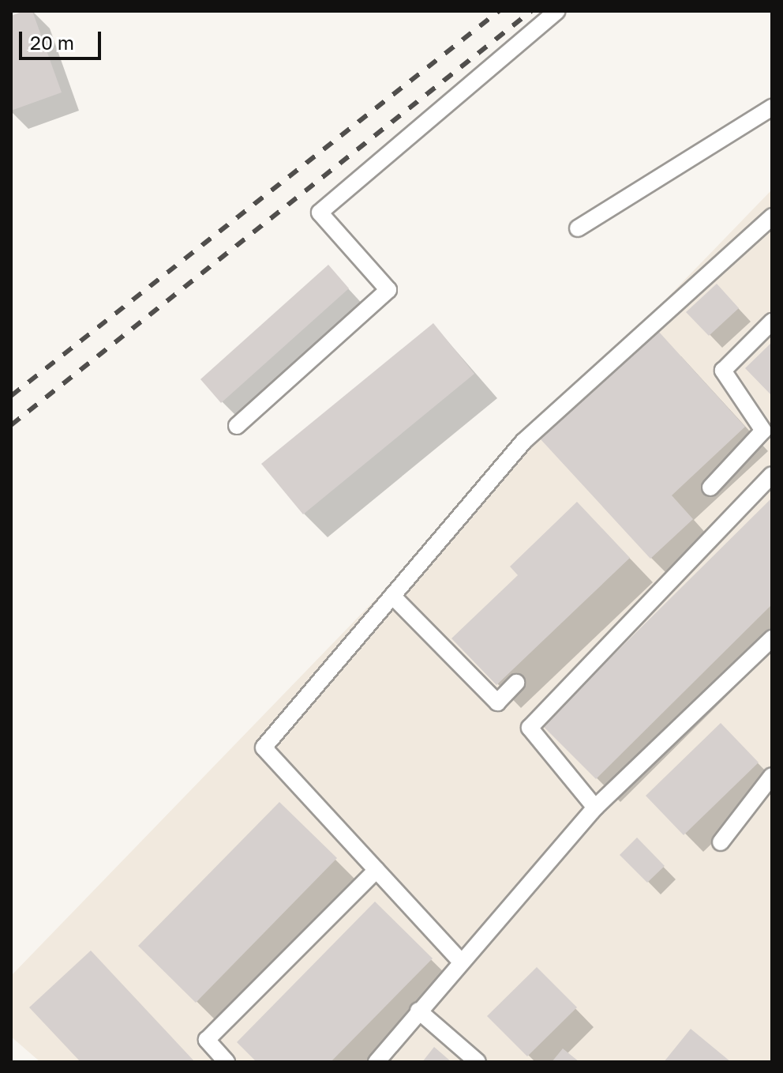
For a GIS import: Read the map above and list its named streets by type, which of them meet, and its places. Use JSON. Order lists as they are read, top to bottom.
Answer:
{
  "scale_bar": "20 m"
}
